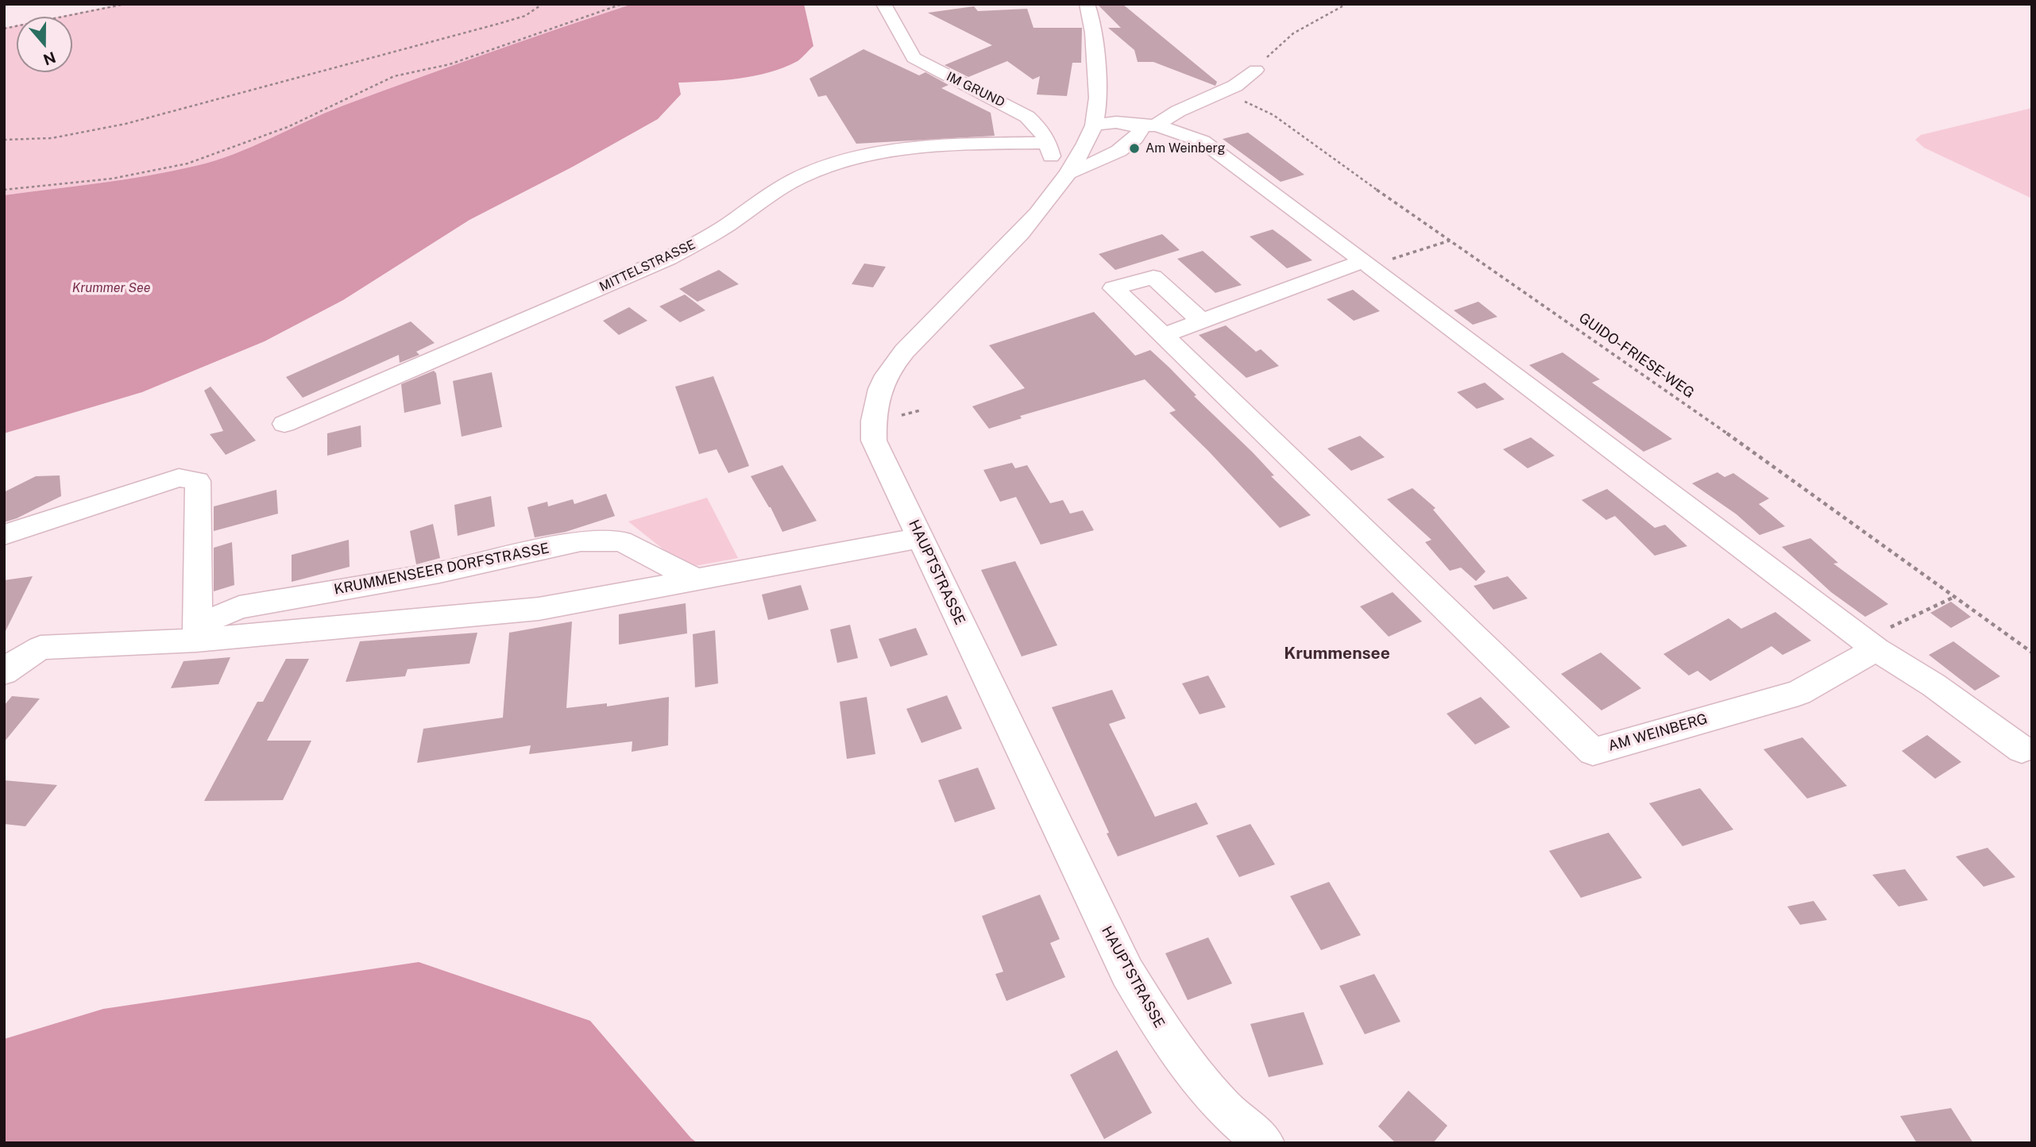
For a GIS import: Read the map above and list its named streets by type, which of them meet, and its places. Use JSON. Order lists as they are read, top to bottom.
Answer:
{
  "streets": {
    "street": [
      "IM GRUND",
      "MITTELSTRASSE",
      "KRUMMENSEER DORFSTRASSE",
      "HAUPTSTRASSE",
      "AM WEINBERG"
    ],
    "path": ["GUIDO-FRIESE-WEG"]
  },
  "crossings": [
    ["IM GRUND", "MITTELSTRASSE"],
    ["IM GRUND", "HAUPTSTRASSE"],
    ["KRUMMENSEER DORFSTRASSE", "HAUPTSTRASSE"]
  ],
  "districts": ["Krummensee"],
  "water": ["Krummer See"],
  "places": ["Am Weinberg"],
  "north": "bottom"
}
